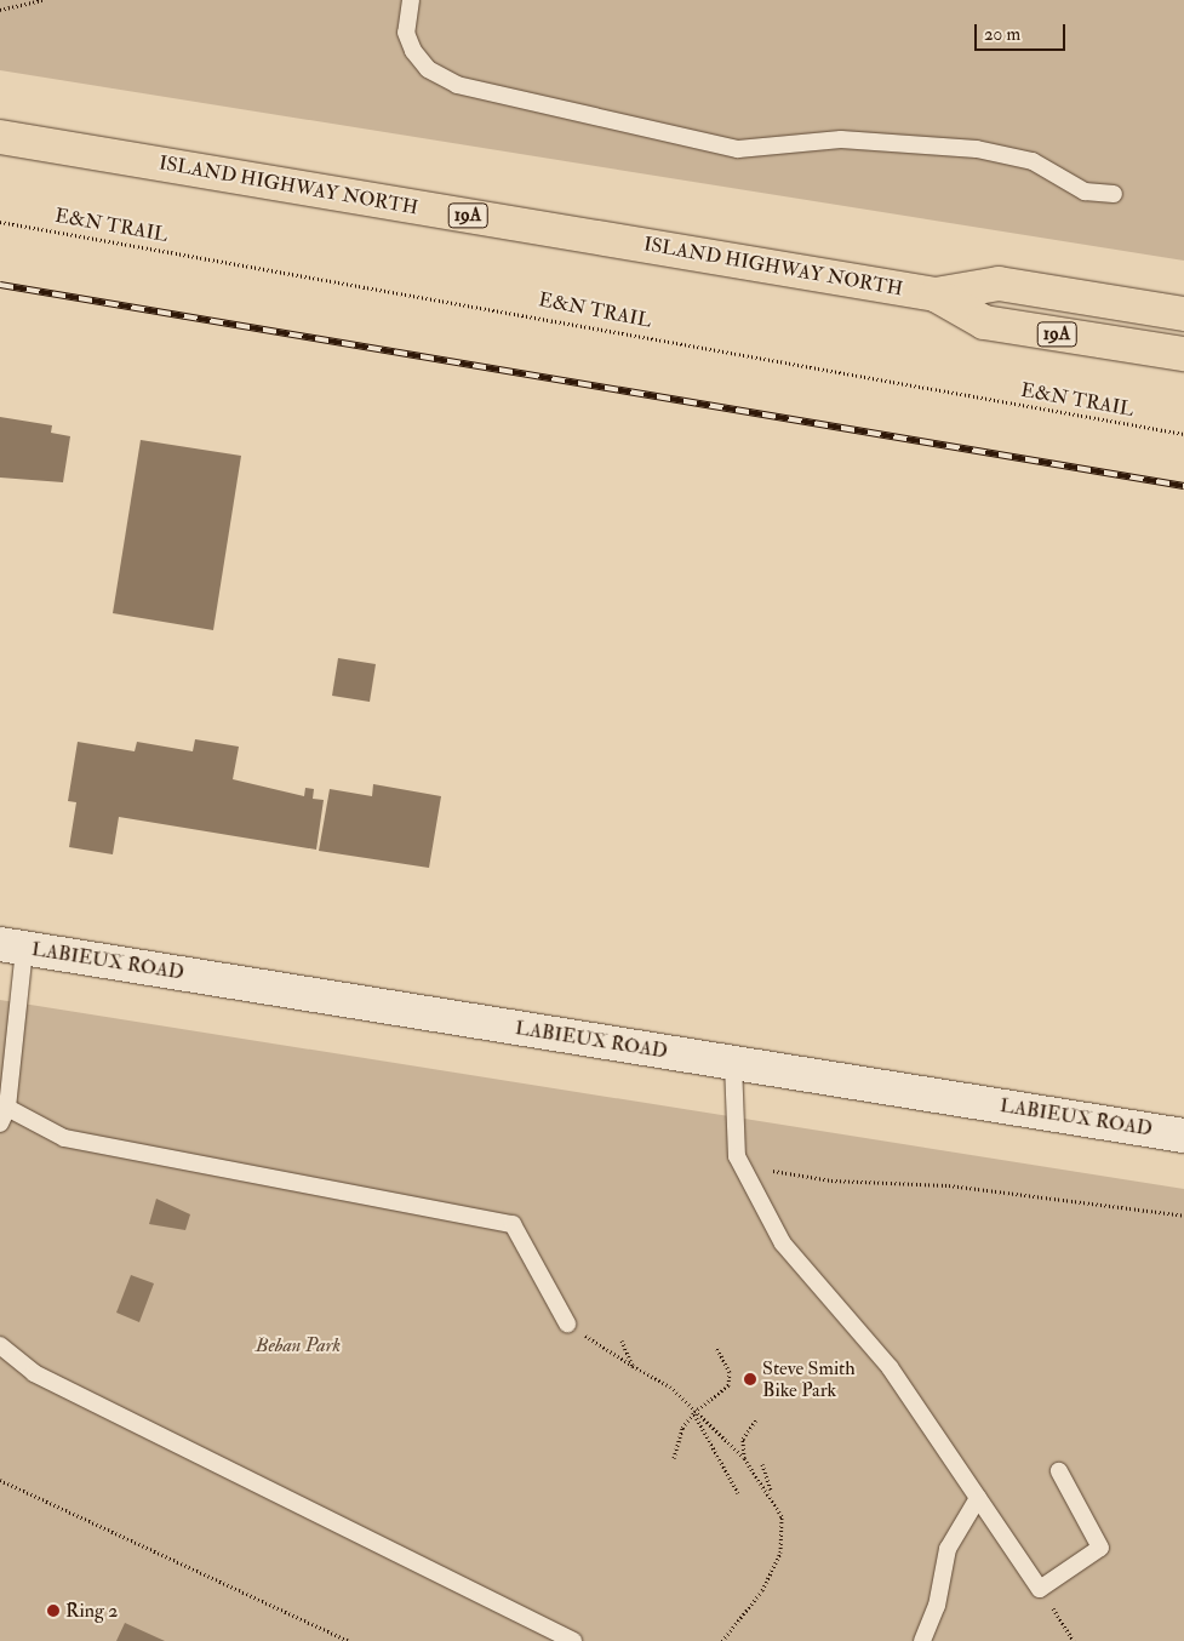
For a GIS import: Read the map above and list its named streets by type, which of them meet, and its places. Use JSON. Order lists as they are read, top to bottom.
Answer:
{
  "streets": {
    "main road": ["ISLAND HIGHWAY NORTH", "19A"],
    "street": ["LABIEUX ROAD"],
    "path": ["E&N TRAIL"]
  },
  "parks": ["Beban Park"],
  "places": ["Steve Smith Bike Park", "Ring 2"],
  "scale_bar": "20 m"
}
